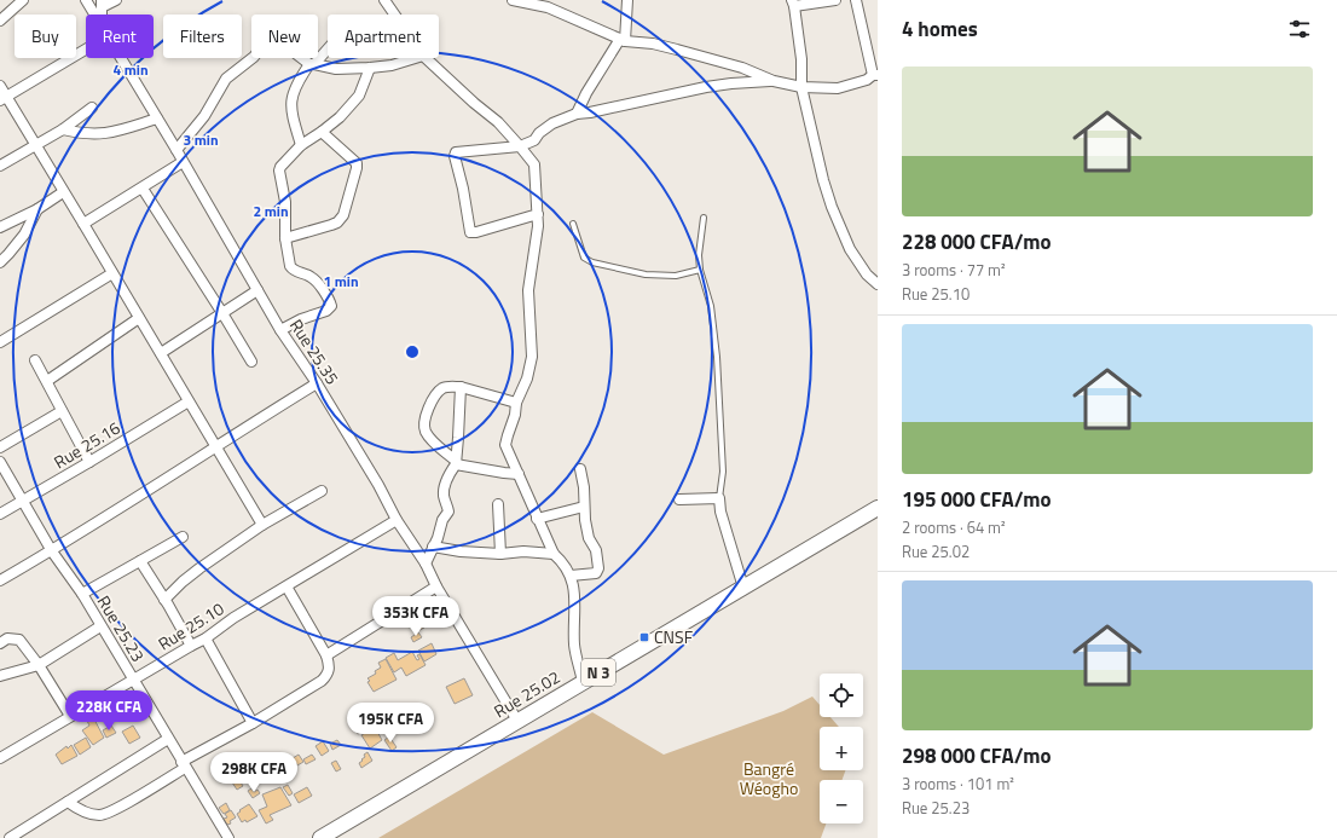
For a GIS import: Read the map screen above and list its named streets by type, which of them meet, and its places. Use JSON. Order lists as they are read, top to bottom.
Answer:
{
  "streets": {
    "main road": ["N 3", "Rue 25.02"],
    "street": [
      "Rue 25.35",
      "Rue 25.16",
      "Rue 25.10",
      "Rue 25.23"
    ]
  },
  "crossings": [
    ["Rue 25.35", "Rue 25.10"],
    ["Rue 25.35", "Rue 25.02"],
    ["Rue 25.16", "Rue 25.23"],
    ["Rue 25.10", "Rue 25.23"]
  ],
  "parks": ["Bangré Wéogho"],
  "places": {
    "transit": ["CNSF"]
  },
  "page": {
    "heading": "4 homes",
    "chip": [
      "Buy",
      "Rent",
      "Filters",
      "New",
      "Apartment"
    ],
    "list": [
      {
        "name": "228 000 CFA/mo",
        "note": "3 rooms · 77 m² · Rue 25.10"
      },
      {
        "name": "195 000 CFA/mo",
        "note": "2 rooms · 64 m² · Rue 25.02"
      },
      {
        "name": "298 000 CFA/mo",
        "note": "3 rooms · 101 m² · Rue 25.23"
      }
    ],
    "price": [
      "353K CFA",
      "228K CFA",
      "195K CFA",
      "298K CFA"
    ],
    "map_buttons": ["+", "−"]
  },
  "rings": [
    "4 min",
    "3 min",
    "2 min",
    "1 min"
  ]
}
